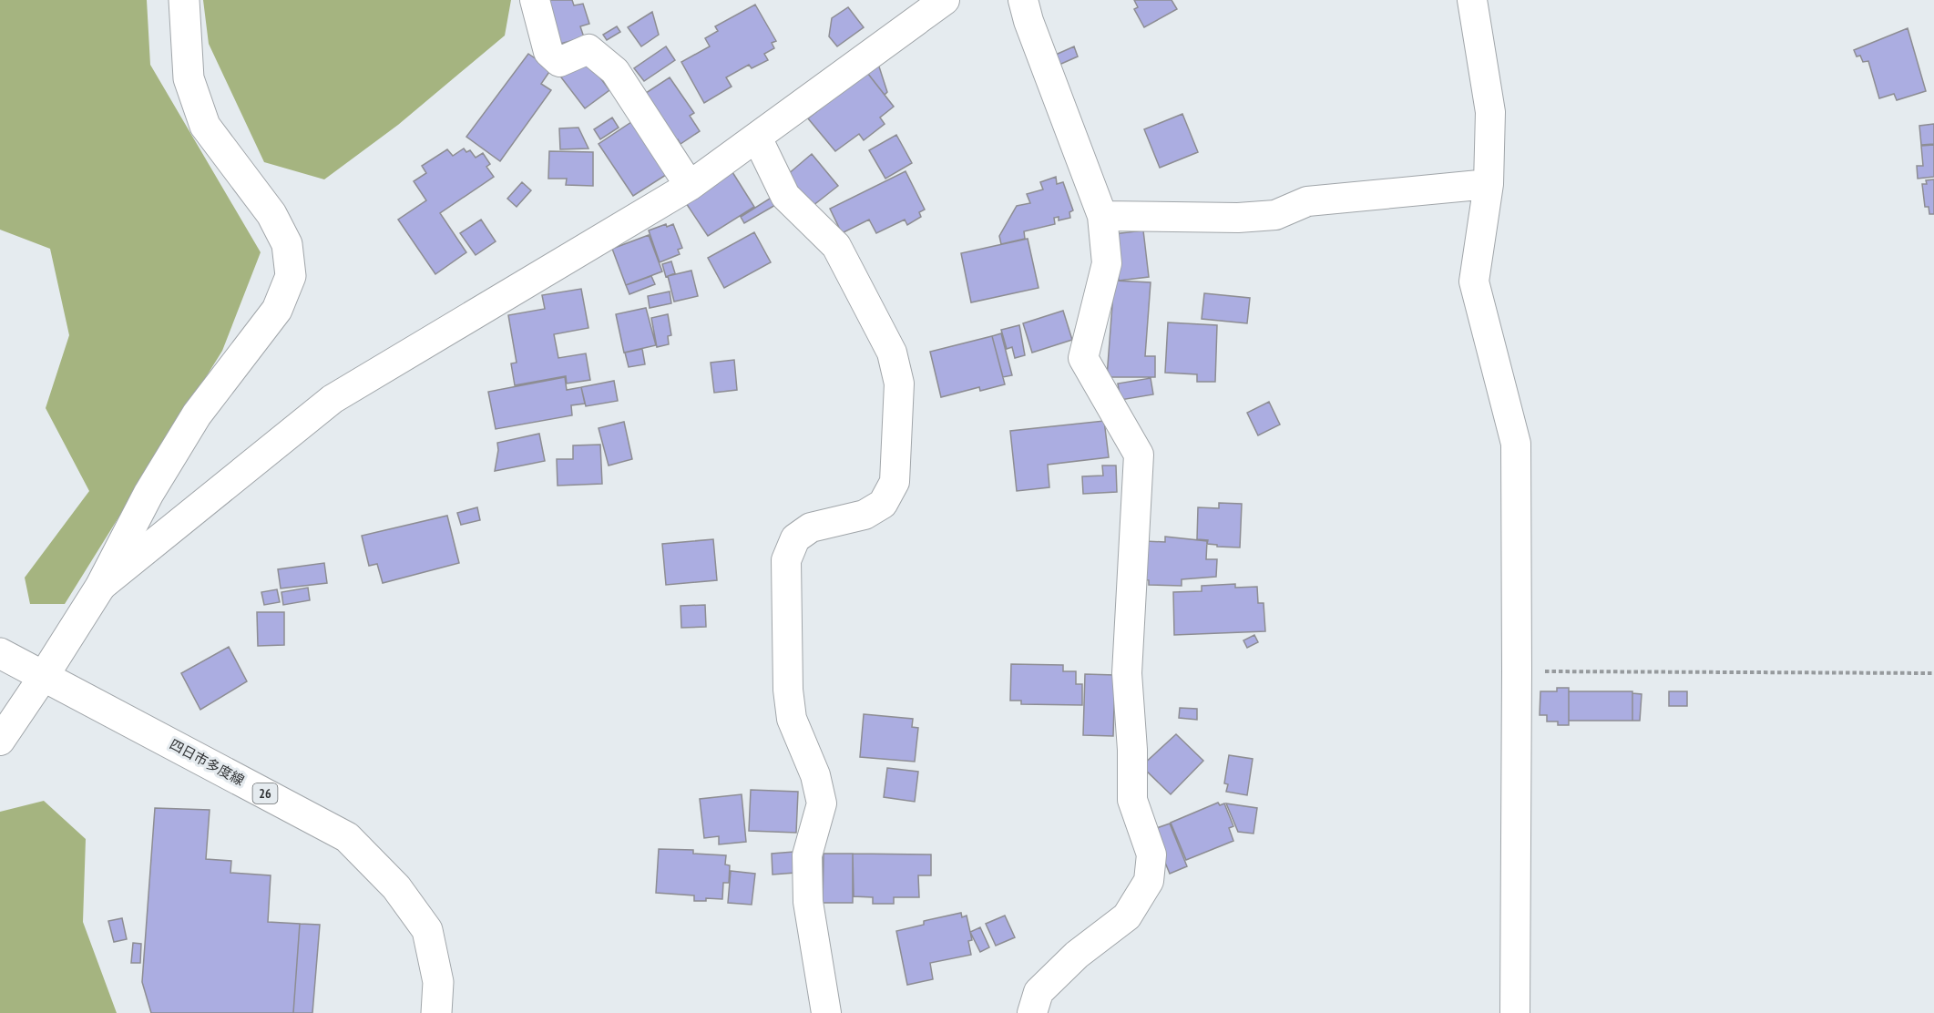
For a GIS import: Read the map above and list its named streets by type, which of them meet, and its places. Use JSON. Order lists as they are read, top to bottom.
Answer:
{
  "streets": {
    "street": ["四日市多度線", "26"]
  }
}
